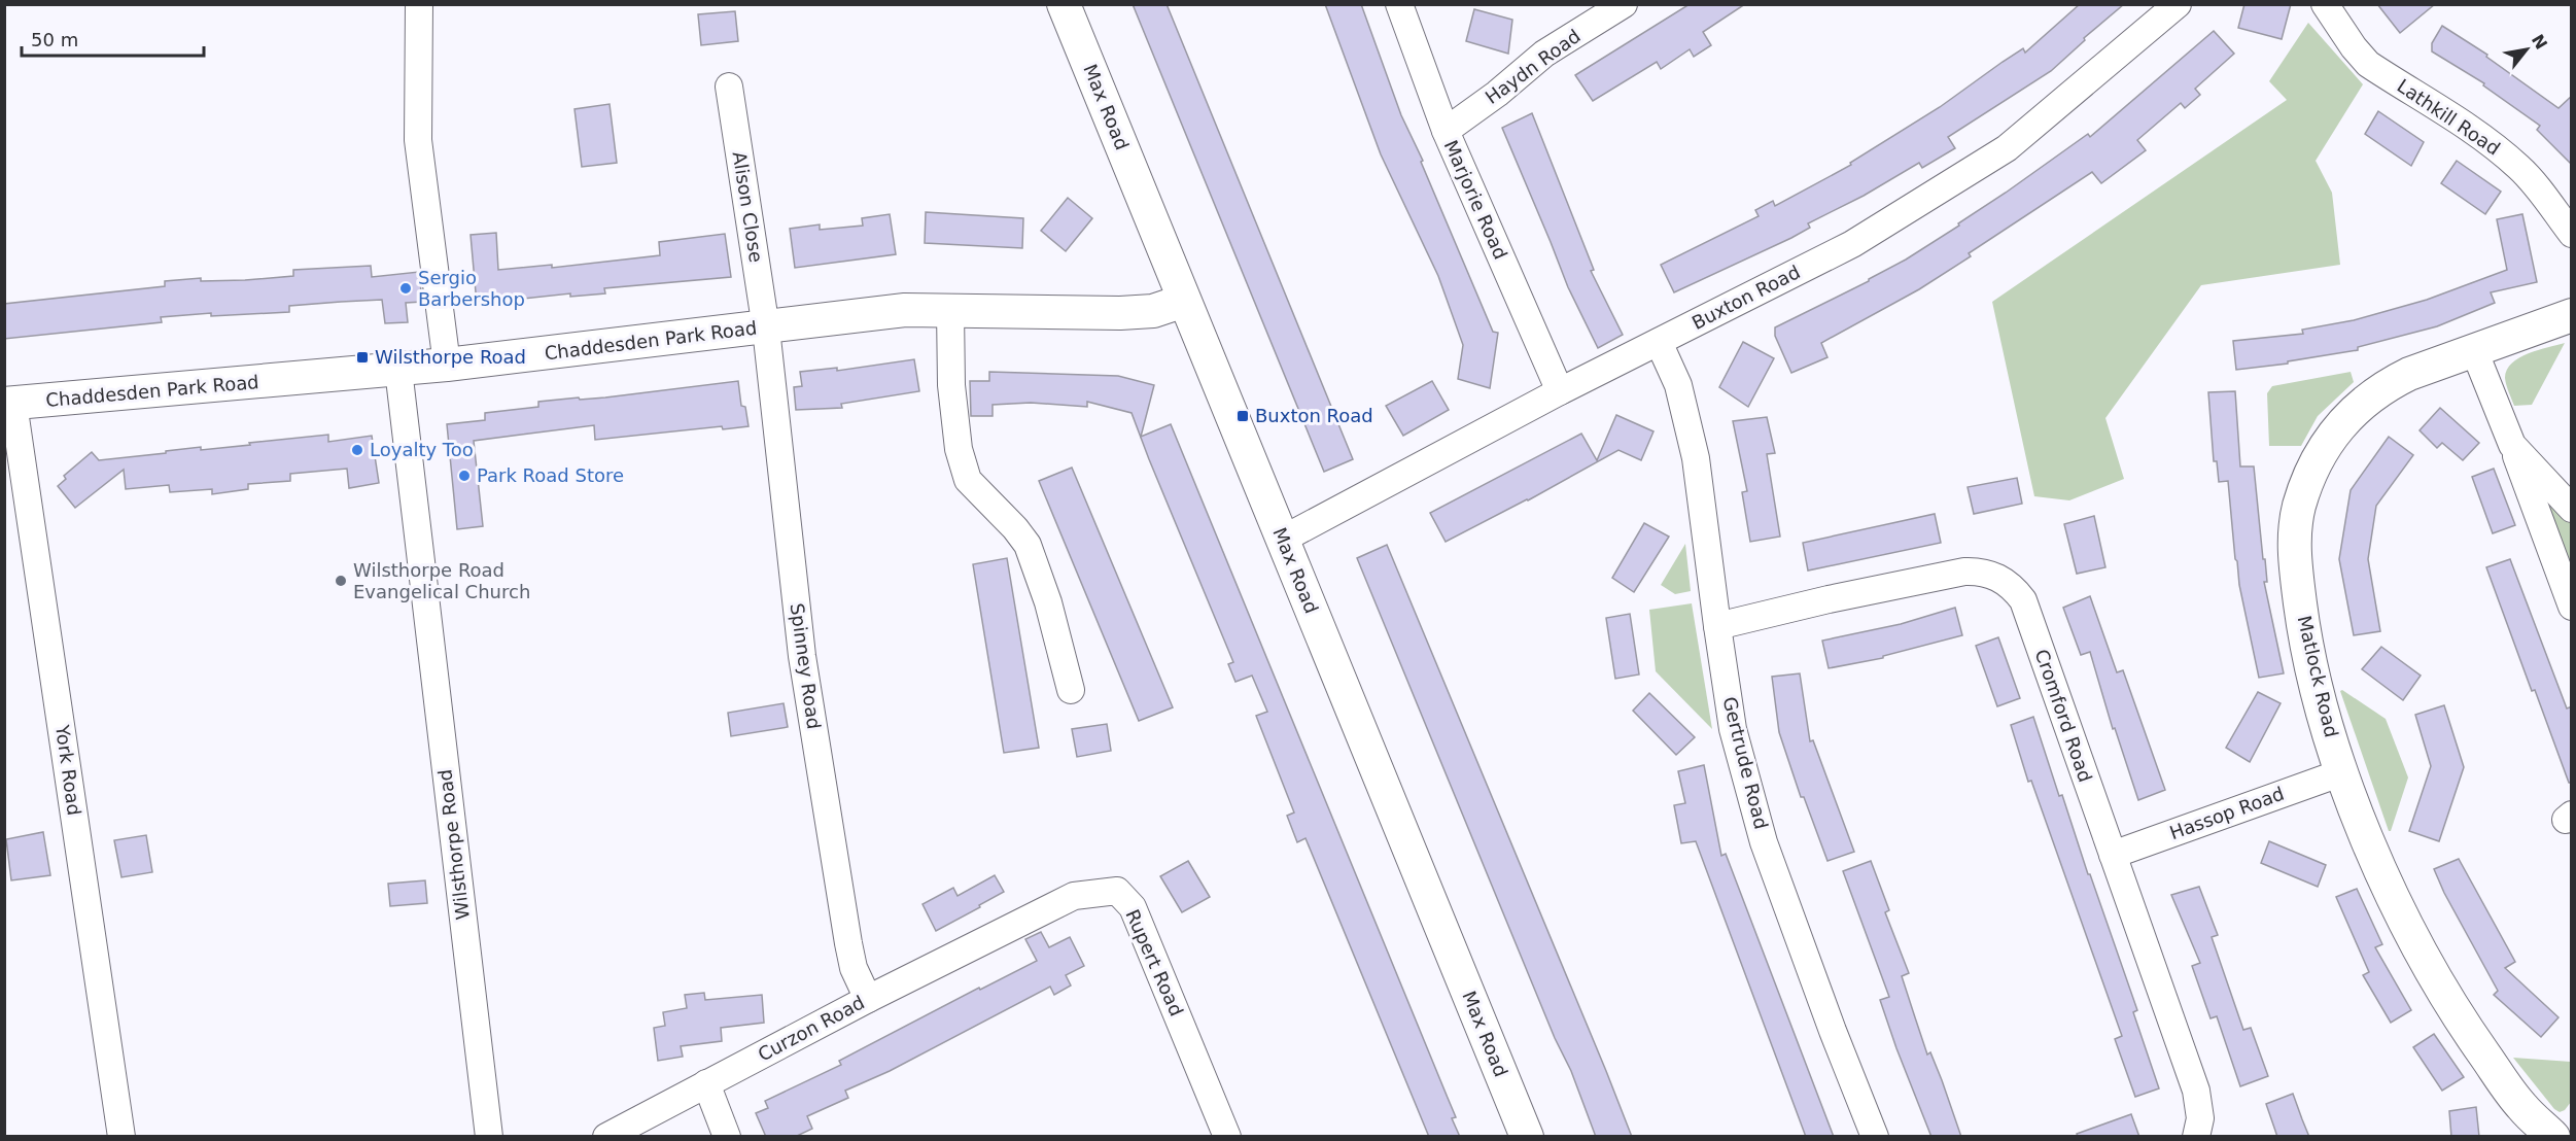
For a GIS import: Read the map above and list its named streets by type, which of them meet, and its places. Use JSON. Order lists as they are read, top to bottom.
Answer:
{
  "streets": {
    "street": [
      "Haydn Road",
      "Max Road",
      "Lathkill Road",
      "Marjorie Road",
      "Alison Close",
      "Buxton Road",
      "Chaddesden Park Road",
      "Spinney Road",
      "Matlock Road",
      "Cromford Road",
      "Gertrude Road",
      "York Road",
      "Hassop Road",
      "Wilsthorpe Road",
      "Rupert Road",
      "Curzon Road"
    ]
  },
  "crossings": [
    ["Haydn Road", "Marjorie Road"],
    ["Max Road", "Buxton Road"],
    ["Max Road", "Chaddesden Park Road"],
    ["Marjorie Road", "Buxton Road"],
    ["Alison Close", "Chaddesden Park Road"],
    ["Alison Close", "Spinney Road"],
    ["Buxton Road", "Gertrude Road"],
    ["Chaddesden Park Road", "Spinney Road"],
    ["Chaddesden Park Road", "York Road"],
    ["Chaddesden Park Road", "Wilsthorpe Road"],
    ["Spinney Road", "Curzon Road"],
    ["Matlock Road", "Hassop Road"],
    ["Cromford Road", "Gertrude Road"],
    ["Cromford Road", "Hassop Road"],
    ["Rupert Road", "Curzon Road"]
  ],
  "places": {
    "other": [
      "Sergio Barbershop",
      "Loyalty Too",
      "Park Road Store",
      "Wilsthorpe Road Evangelical Church"
    ],
    "transit": ["Wilsthorpe Road", "Buxton Road"]
  },
  "scale_bar": "50 m",
  "north": "top right"
}
